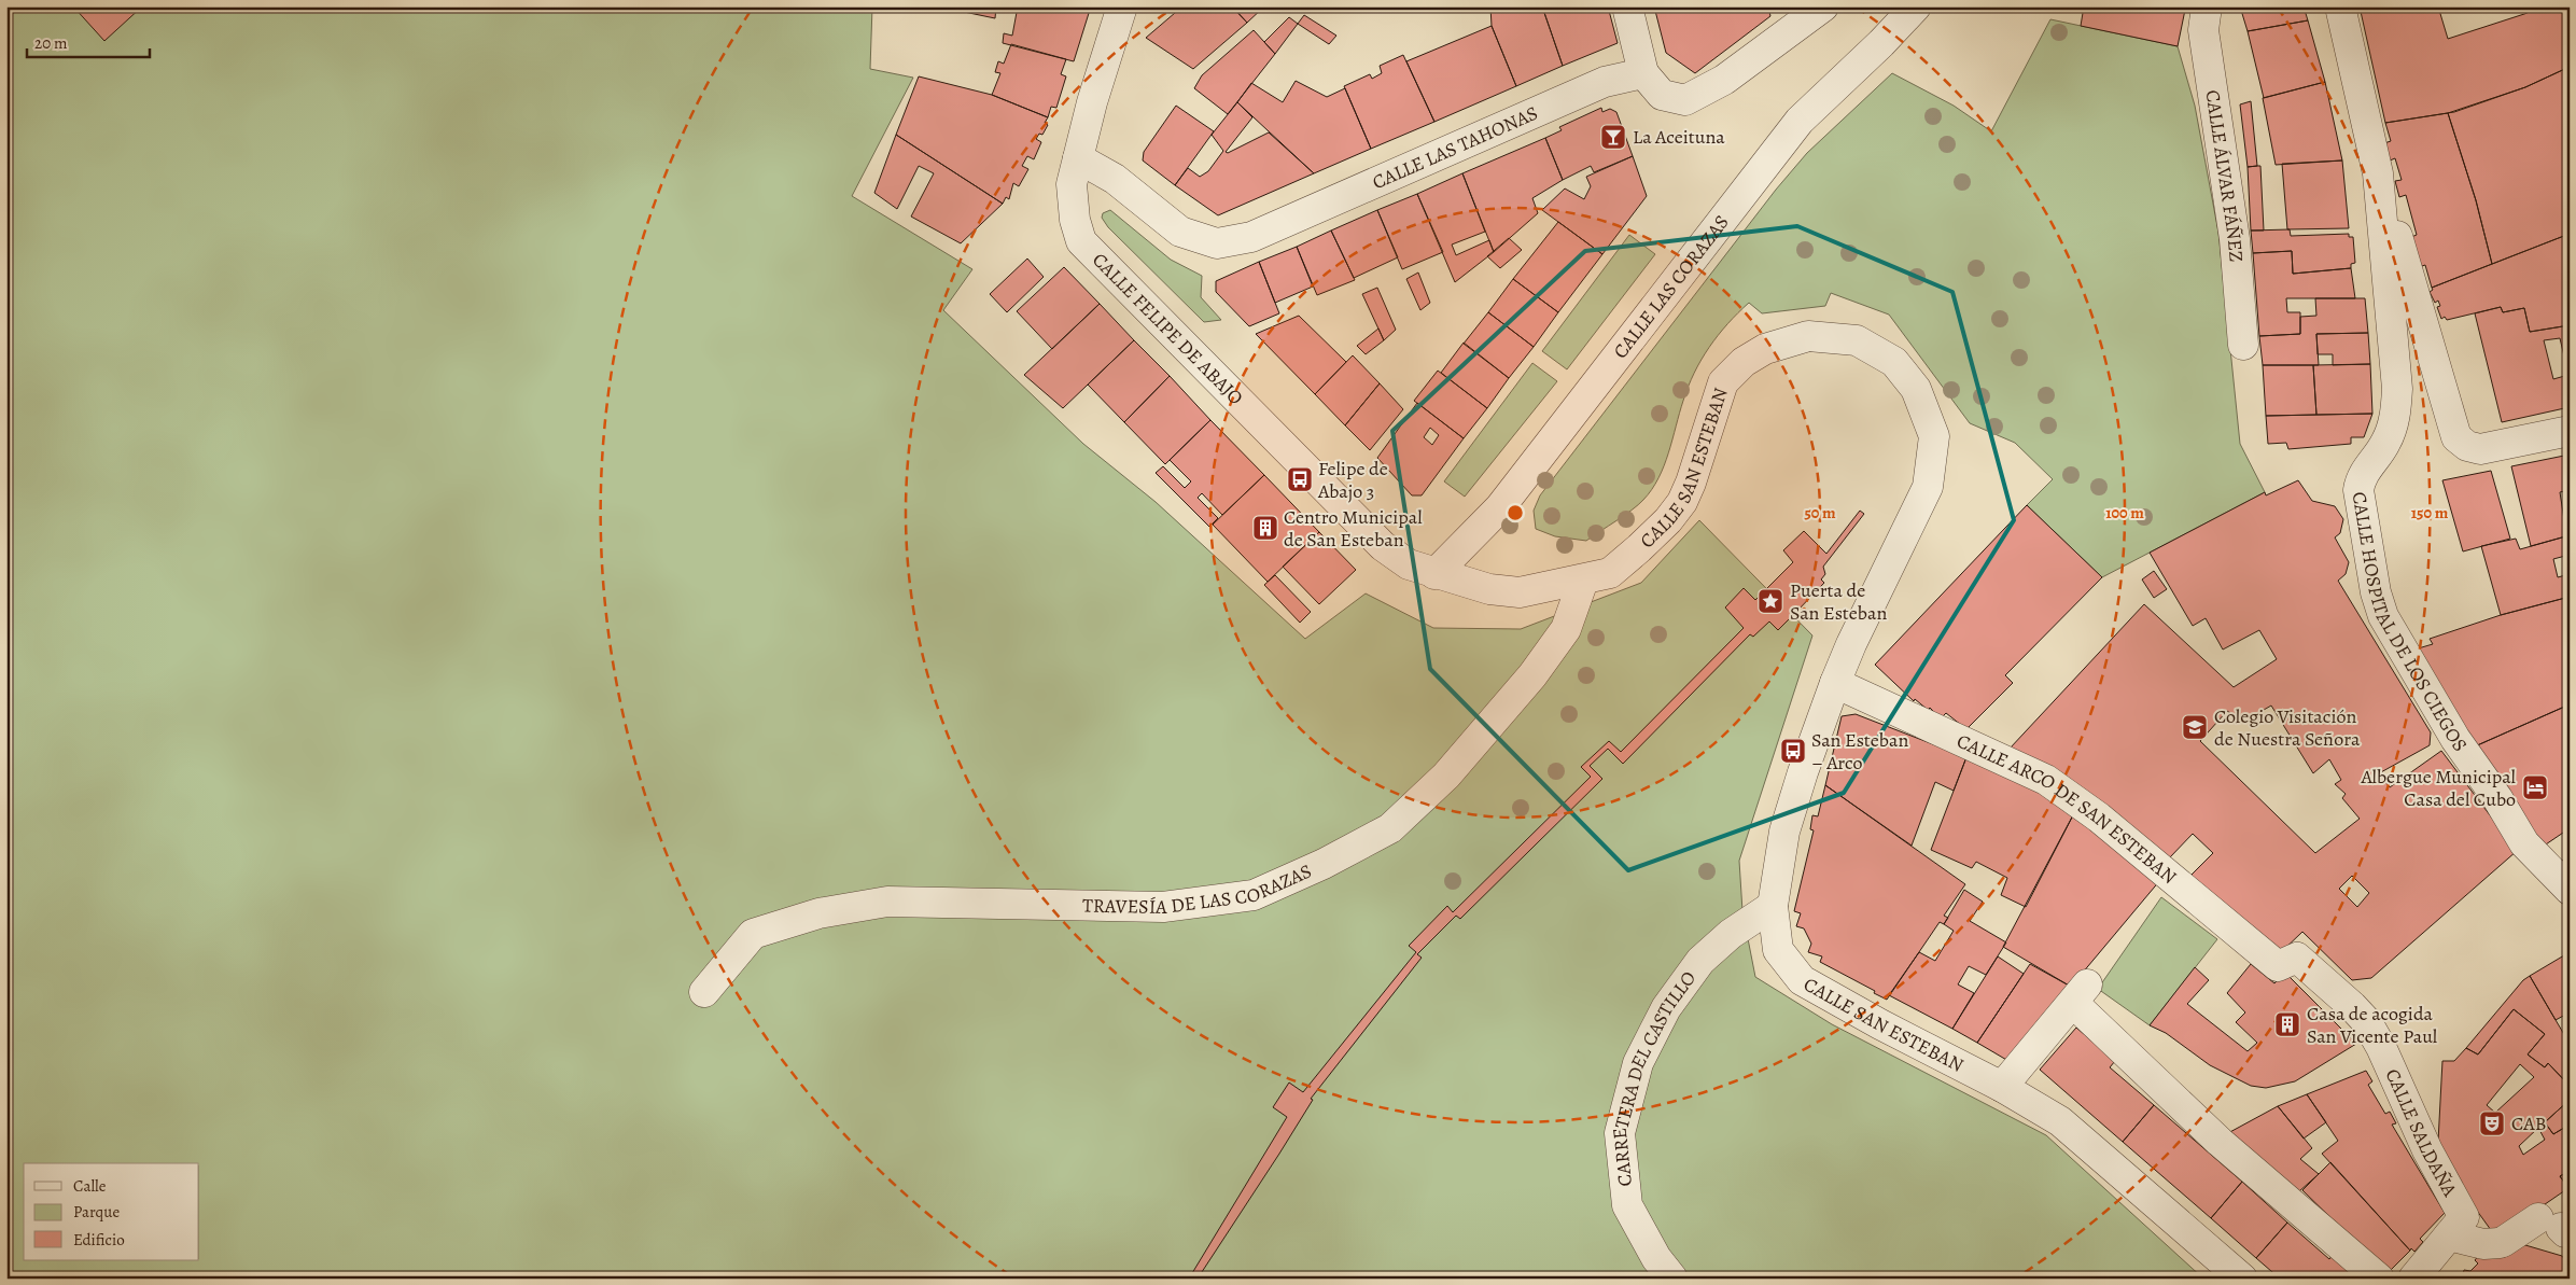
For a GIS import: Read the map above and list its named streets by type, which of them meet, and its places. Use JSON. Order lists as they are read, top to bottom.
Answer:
{
  "streets": {
    "street": [
      "CALLE LAS TAHONAS",
      "CALLE ÁLVAR FÁÑEZ",
      "CALLE LAS CORAZAS",
      "CALLE FELIPE DE ABAJO",
      "CALLE SAN ESTEBAN",
      "CALLE HOSPITAL DE LOS CIEGOS",
      "CALLE ARCO DE SAN ESTEBAN",
      "TRAVESÍA DE LAS CORAZAS",
      "CARRETERA DEL CASTILLO",
      "CALLE SALDAÑA"
    ]
  },
  "crossings": [
    ["CALLE LAS TAHONAS", "CALLE FELIPE DE ABAJO"],
    ["CALLE LAS CORAZAS", "CALLE FELIPE DE ABAJO"],
    ["CALLE LAS CORAZAS", "CALLE SAN ESTEBAN"],
    ["CALLE FELIPE DE ABAJO", "CALLE SAN ESTEBAN"],
    ["CALLE SAN ESTEBAN", "CALLE ARCO DE SAN ESTEBAN"],
    ["CALLE SAN ESTEBAN", "TRAVESÍA DE LAS CORAZAS"],
    ["CALLE SAN ESTEBAN", "CARRETERA DEL CASTILLO"],
    ["CALLE ARCO DE SAN ESTEBAN", "CALLE SALDAÑA"]
  ],
  "places": {
    "bar": ["La Aceituna"],
    "bus stop": ["Felipe de Abajo 3", "San Esteban – Arco"],
    "building": ["Centro Municipal de San Esteban", "Casa de acogida San Vicente Paul"],
    "place": ["Puerta de San Esteban"],
    "school or university": ["Colegio Visitación de Nuestra Señora"],
    "hotel": ["Albergue Municipal Casa del Cubo"],
    "theatre": ["CAB"]
  },
  "legend": ["Calle", "Parque", "Edificio"],
  "scale_bar": "20 m",
  "rings": ["50 m", "100 m", "150 m"]
}
